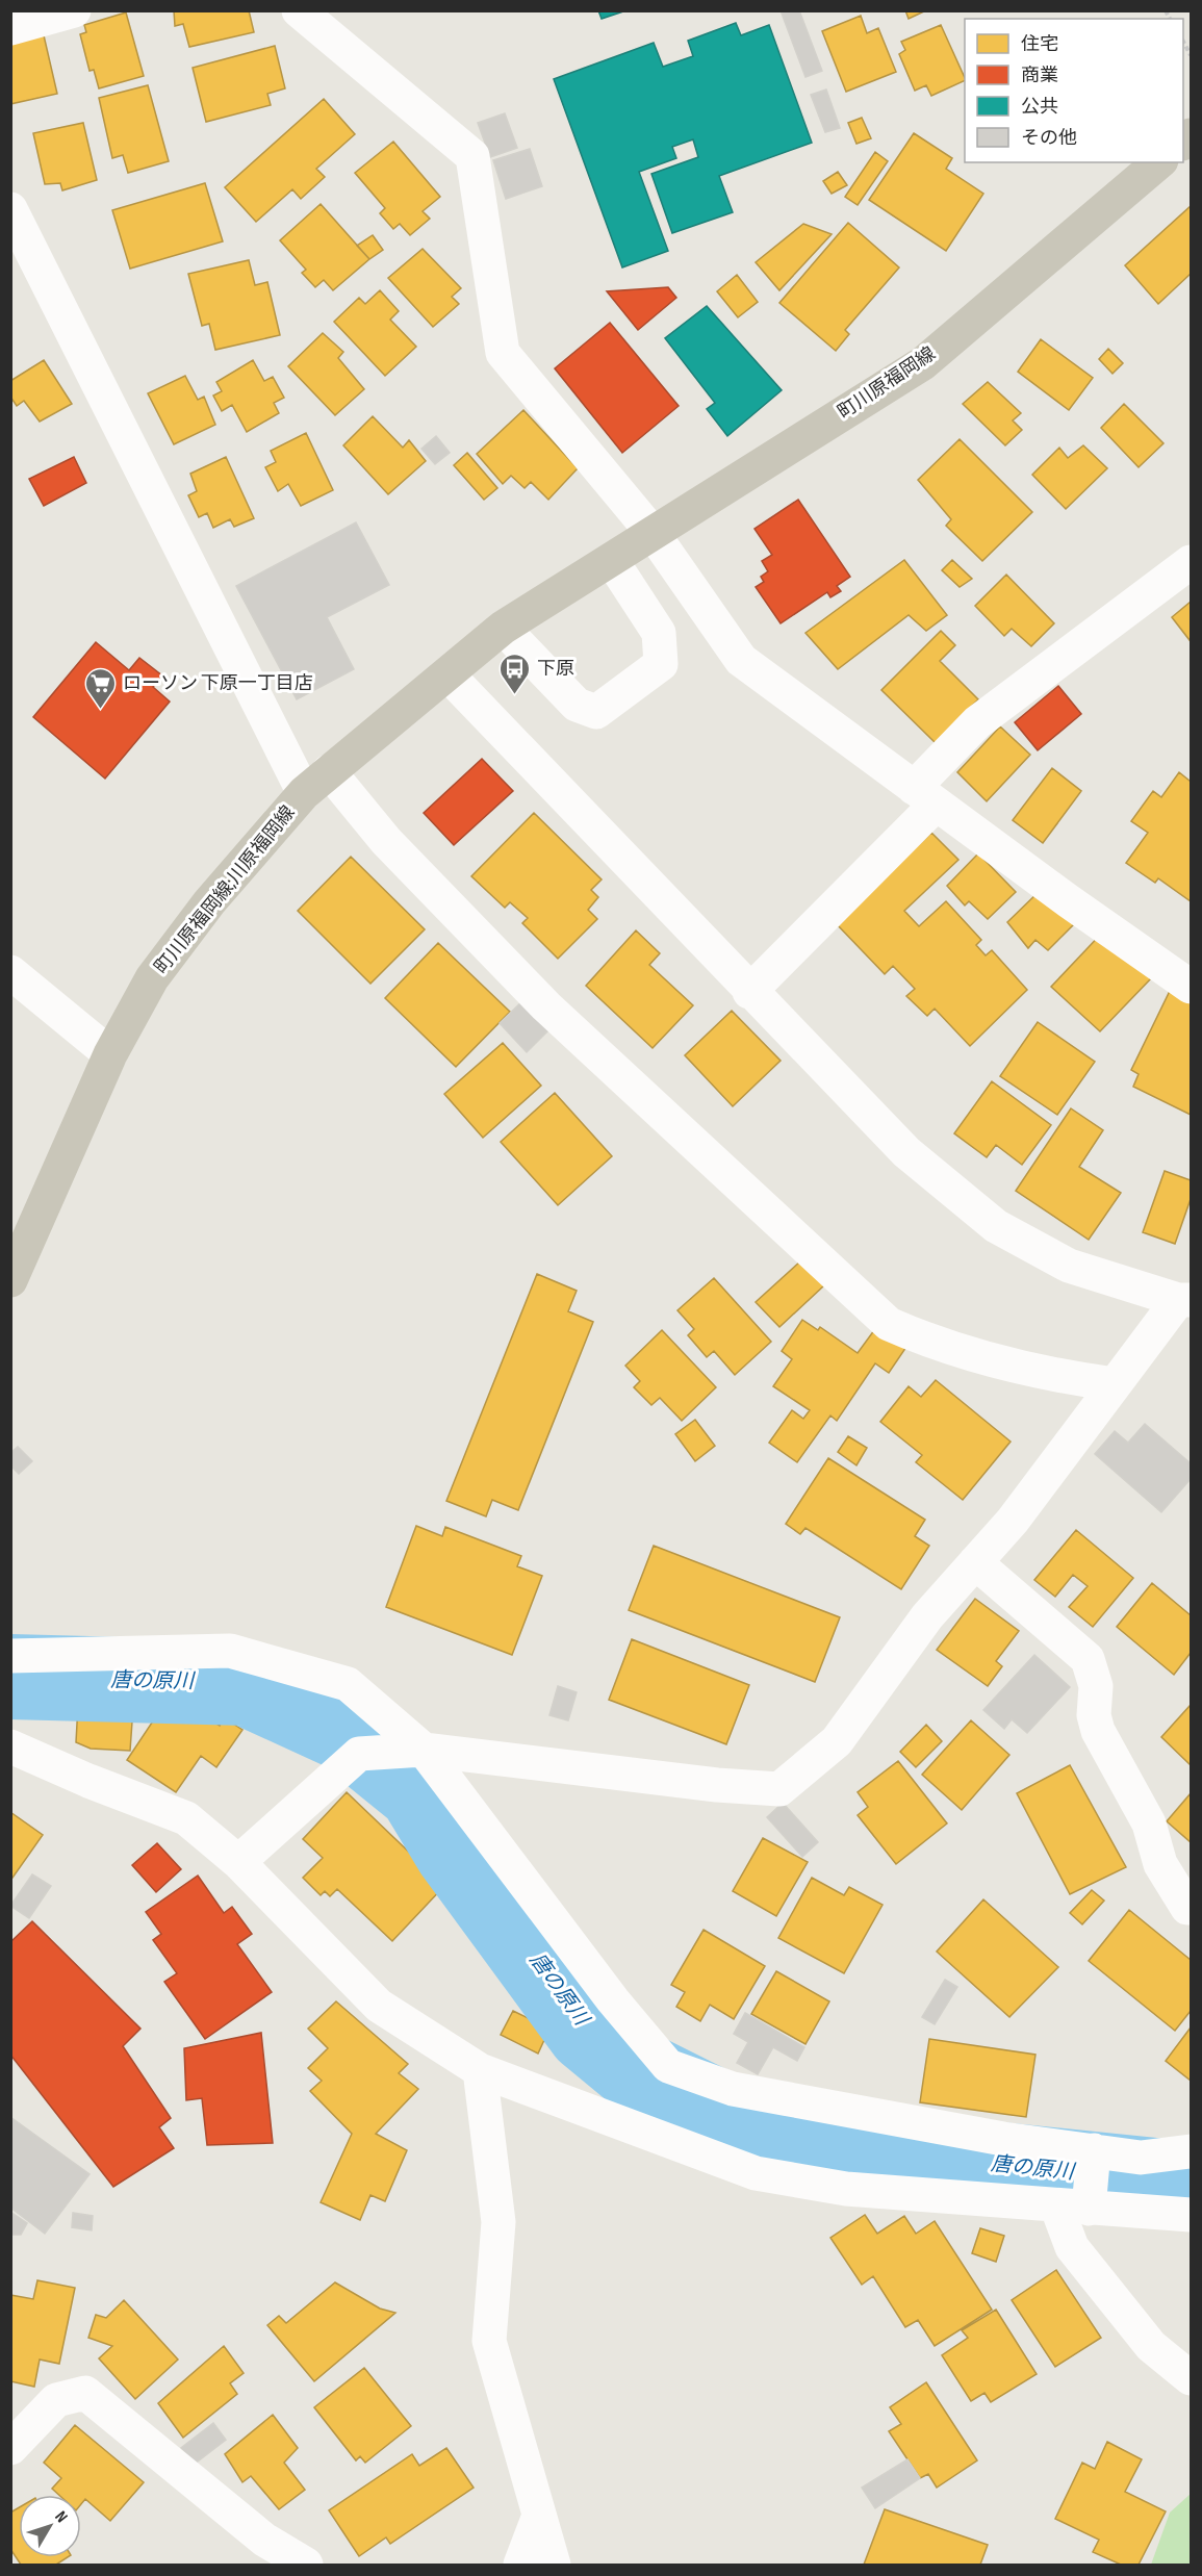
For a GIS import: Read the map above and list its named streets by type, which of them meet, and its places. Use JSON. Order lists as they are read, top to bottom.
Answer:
{
  "streets": {
    "main road": ["町川原福岡線", "町川原福岡線;川原福岡線"]
  },
  "crossings": [
    ["町川原福岡線", "町川原福岡線;川原福岡線"]
  ],
  "water": ["唐の原川"],
  "places": {
    "bus stop": ["下原"],
    "supermarket": ["ローソン 下原一丁目店"]
  },
  "legend": [
    "住宅",
    "商業",
    "公共",
    "その他"
  ],
  "north": "top right"
}
